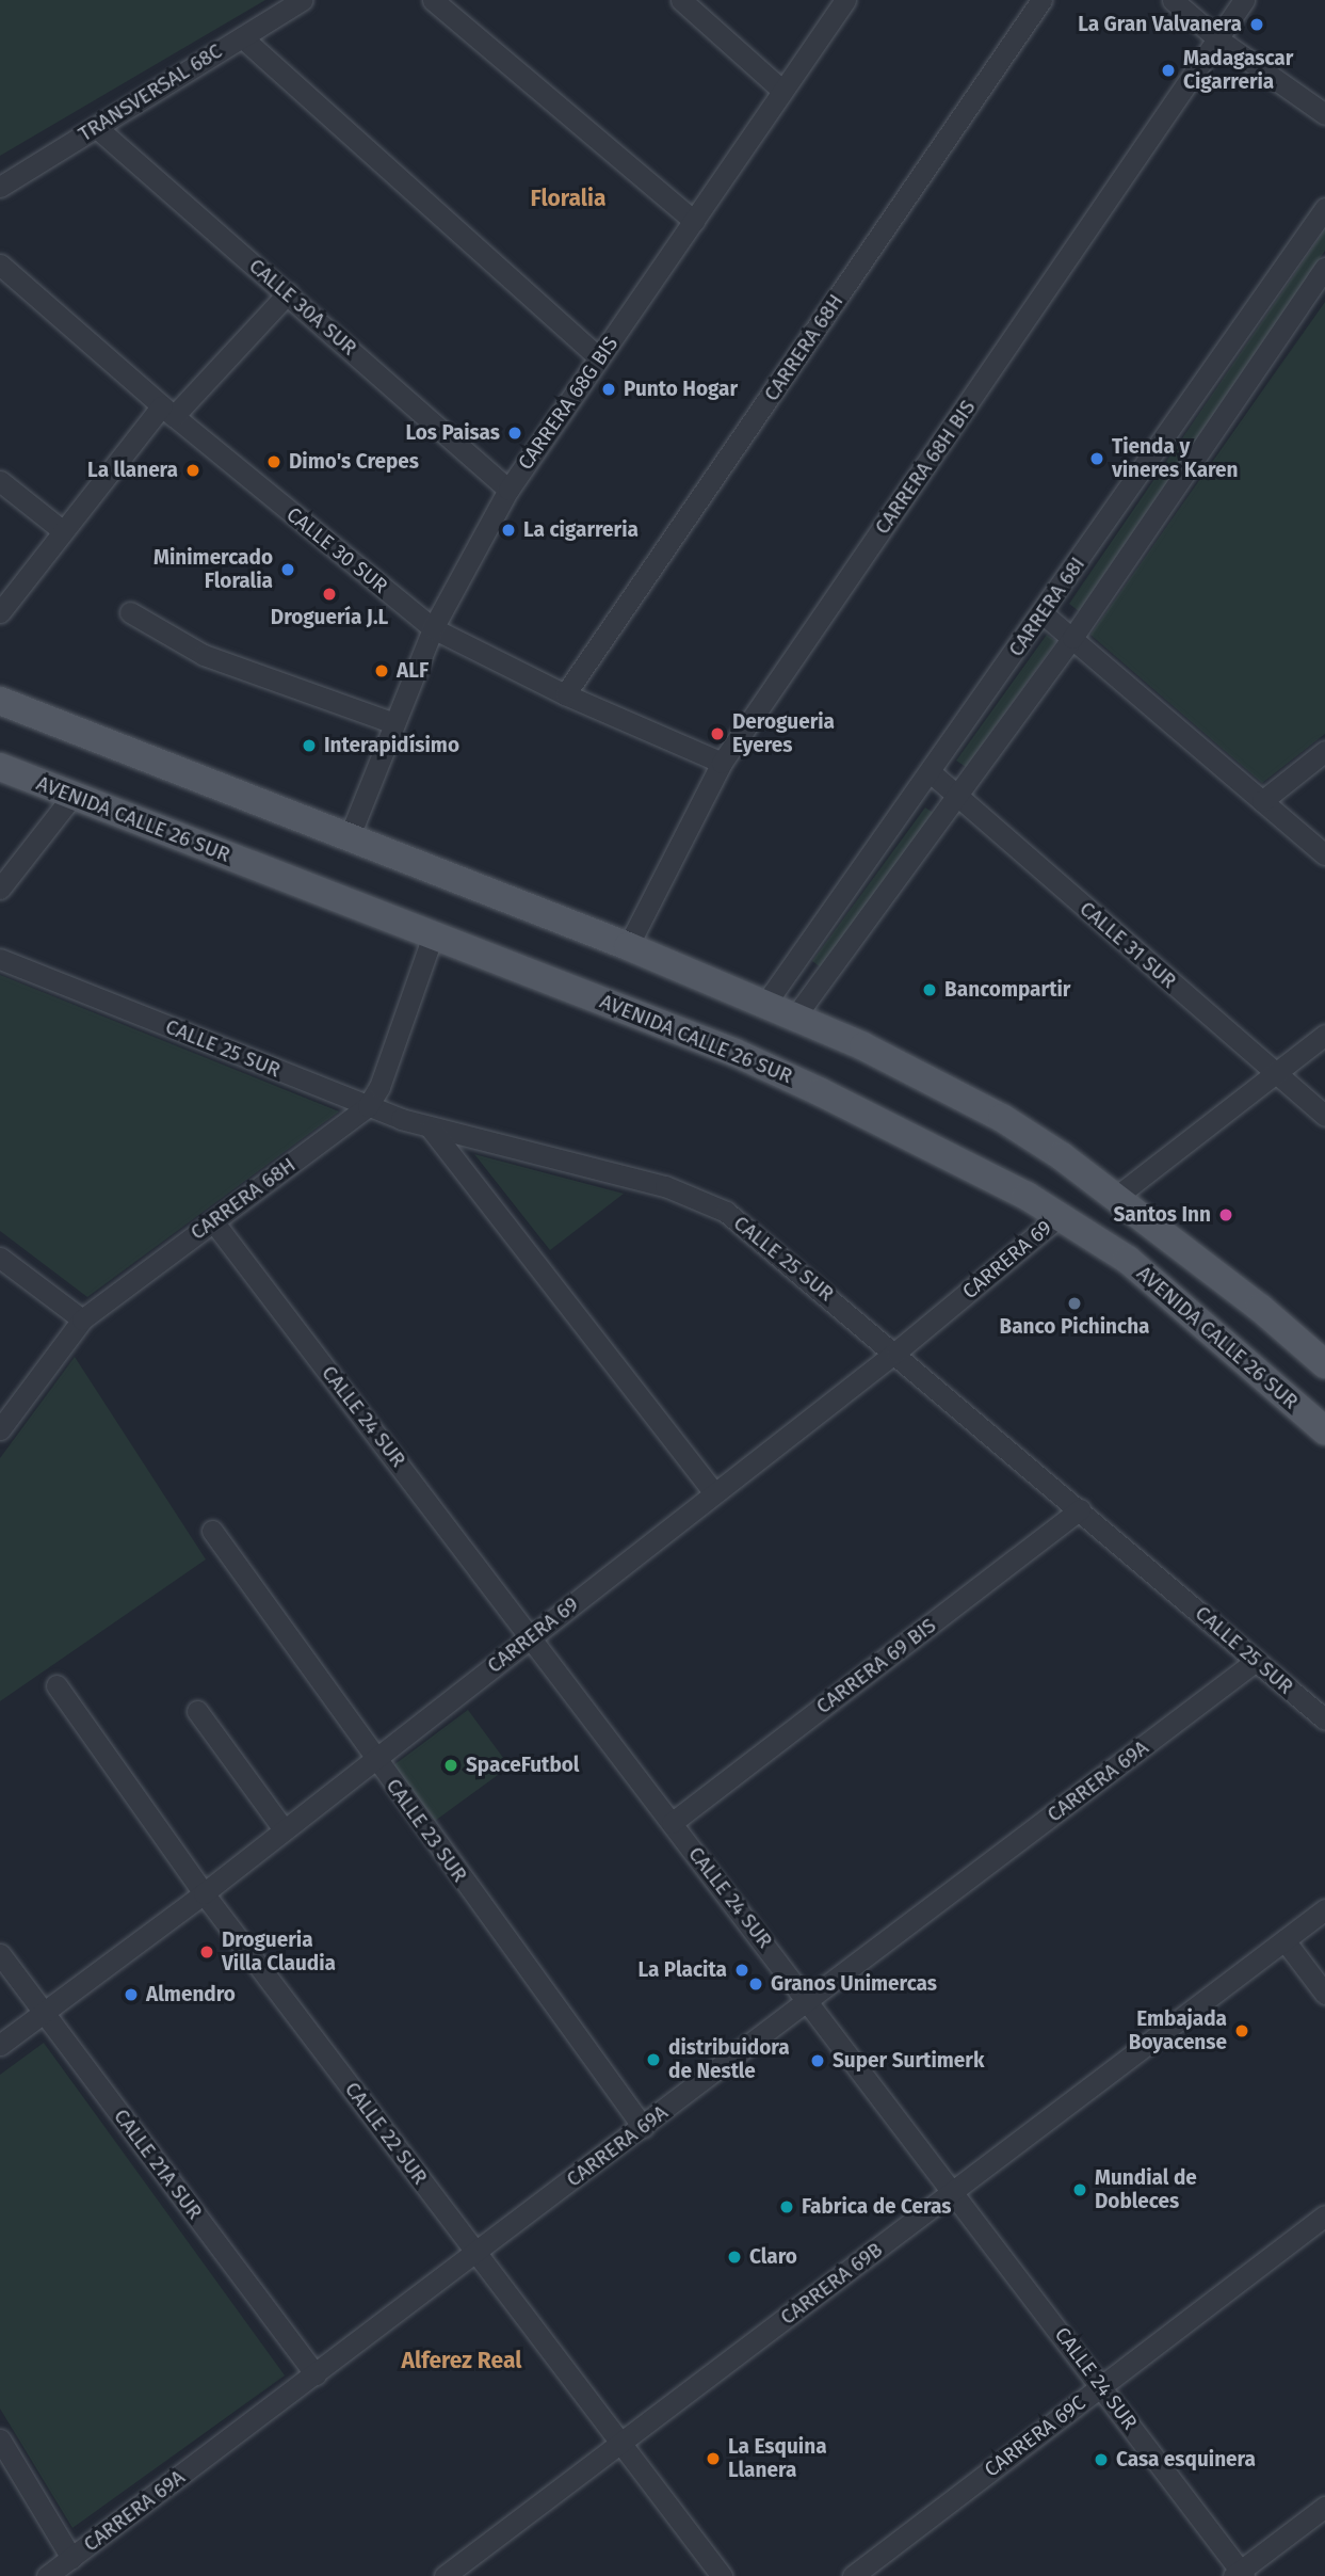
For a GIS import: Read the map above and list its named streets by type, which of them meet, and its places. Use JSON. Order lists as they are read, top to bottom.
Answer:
{
  "streets": {
    "main road": ["AVENIDA CALLE 26 SUR"],
    "street": [
      "TRANSVERSAL 68C",
      "CALLE 30A SUR",
      "CARRERA 68H",
      "CARRERA 68G BIS",
      "CARRERA 68H BIS",
      "CALLE 30 SUR",
      "CARRERA 68I",
      "CALLE 31 SUR",
      "CALLE 25 SUR",
      "CARRERA 69",
      "CALLE 24 SUR",
      "CARRERA 69 BIS",
      "CARRERA 69A",
      "CALLE 23 SUR",
      "CALLE 22 SUR",
      "CALLE 21A SUR",
      "CARRERA 69B",
      "CARRERA 69C"
    ]
  },
  "crossings": [
    ["TRANSVERSAL 68C", "CALLE 30A SUR"],
    ["CALLE 30A SUR", "CARRERA 68G BIS"],
    ["CARRERA 68H", "CALLE 30 SUR"],
    ["CARRERA 68H", "CALLE 25 SUR"],
    ["CARRERA 68H", "CALLE 24 SUR"],
    ["CARRERA 68G BIS", "CALLE 30 SUR"],
    ["CARRERA 68H BIS", "CALLE 30 SUR"],
    ["CARRERA 68I", "CALLE 31 SUR"],
    ["AVENIDA CALLE 26 SUR", "CARRERA 69"],
    ["CALLE 25 SUR", "CARRERA 69"],
    ["CALLE 25 SUR", "CARRERA 69 BIS"],
    ["CALLE 25 SUR", "CARRERA 69A"],
    ["CARRERA 69", "CALLE 24 SUR"],
    ["CARRERA 69", "CALLE 23 SUR"],
    ["CARRERA 69", "CALLE 22 SUR"],
    ["CARRERA 69", "CALLE 21A SUR"],
    ["CALLE 24 SUR", "CARRERA 69 BIS"],
    ["CALLE 24 SUR", "CARRERA 69A"],
    ["CALLE 24 SUR", "CARRERA 69B"],
    ["CALLE 24 SUR", "CARRERA 69C"],
    ["CARRERA 69A", "CALLE 23 SUR"],
    ["CARRERA 69A", "CALLE 22 SUR"],
    ["CARRERA 69A", "CALLE 21A SUR"],
    ["CALLE 22 SUR", "CARRERA 69B"]
  ],
  "districts": ["Floralia", "Alferez Real"],
  "places": [
    "La Gran Valvanera",
    "Madagascar Cigarreria",
    "Punto Hogar",
    "Los Paisas",
    "Tienda y vineres Karen",
    "Dimo's Crepes",
    "La llanera",
    "La cigarreria",
    "Minimercado Floralia",
    "Droguería J.L",
    "ALF",
    "Derogueria Eyeres",
    "Interapidísimo",
    "Bancompartir",
    "Santos Inn",
    "Banco Pichincha",
    "SpaceFutbol",
    "Drogueria Villa Claudia",
    "La Placita",
    "Granos Unimercas",
    "Almendro",
    "Embajada Boyacense",
    "distribuidora de Nestle",
    "Super Surtimerk",
    "Mundial de Dobleces",
    "Fabrica de Ceras",
    "Claro",
    "La Esquina Llanera",
    "Casa esquinera"
  ]
}
